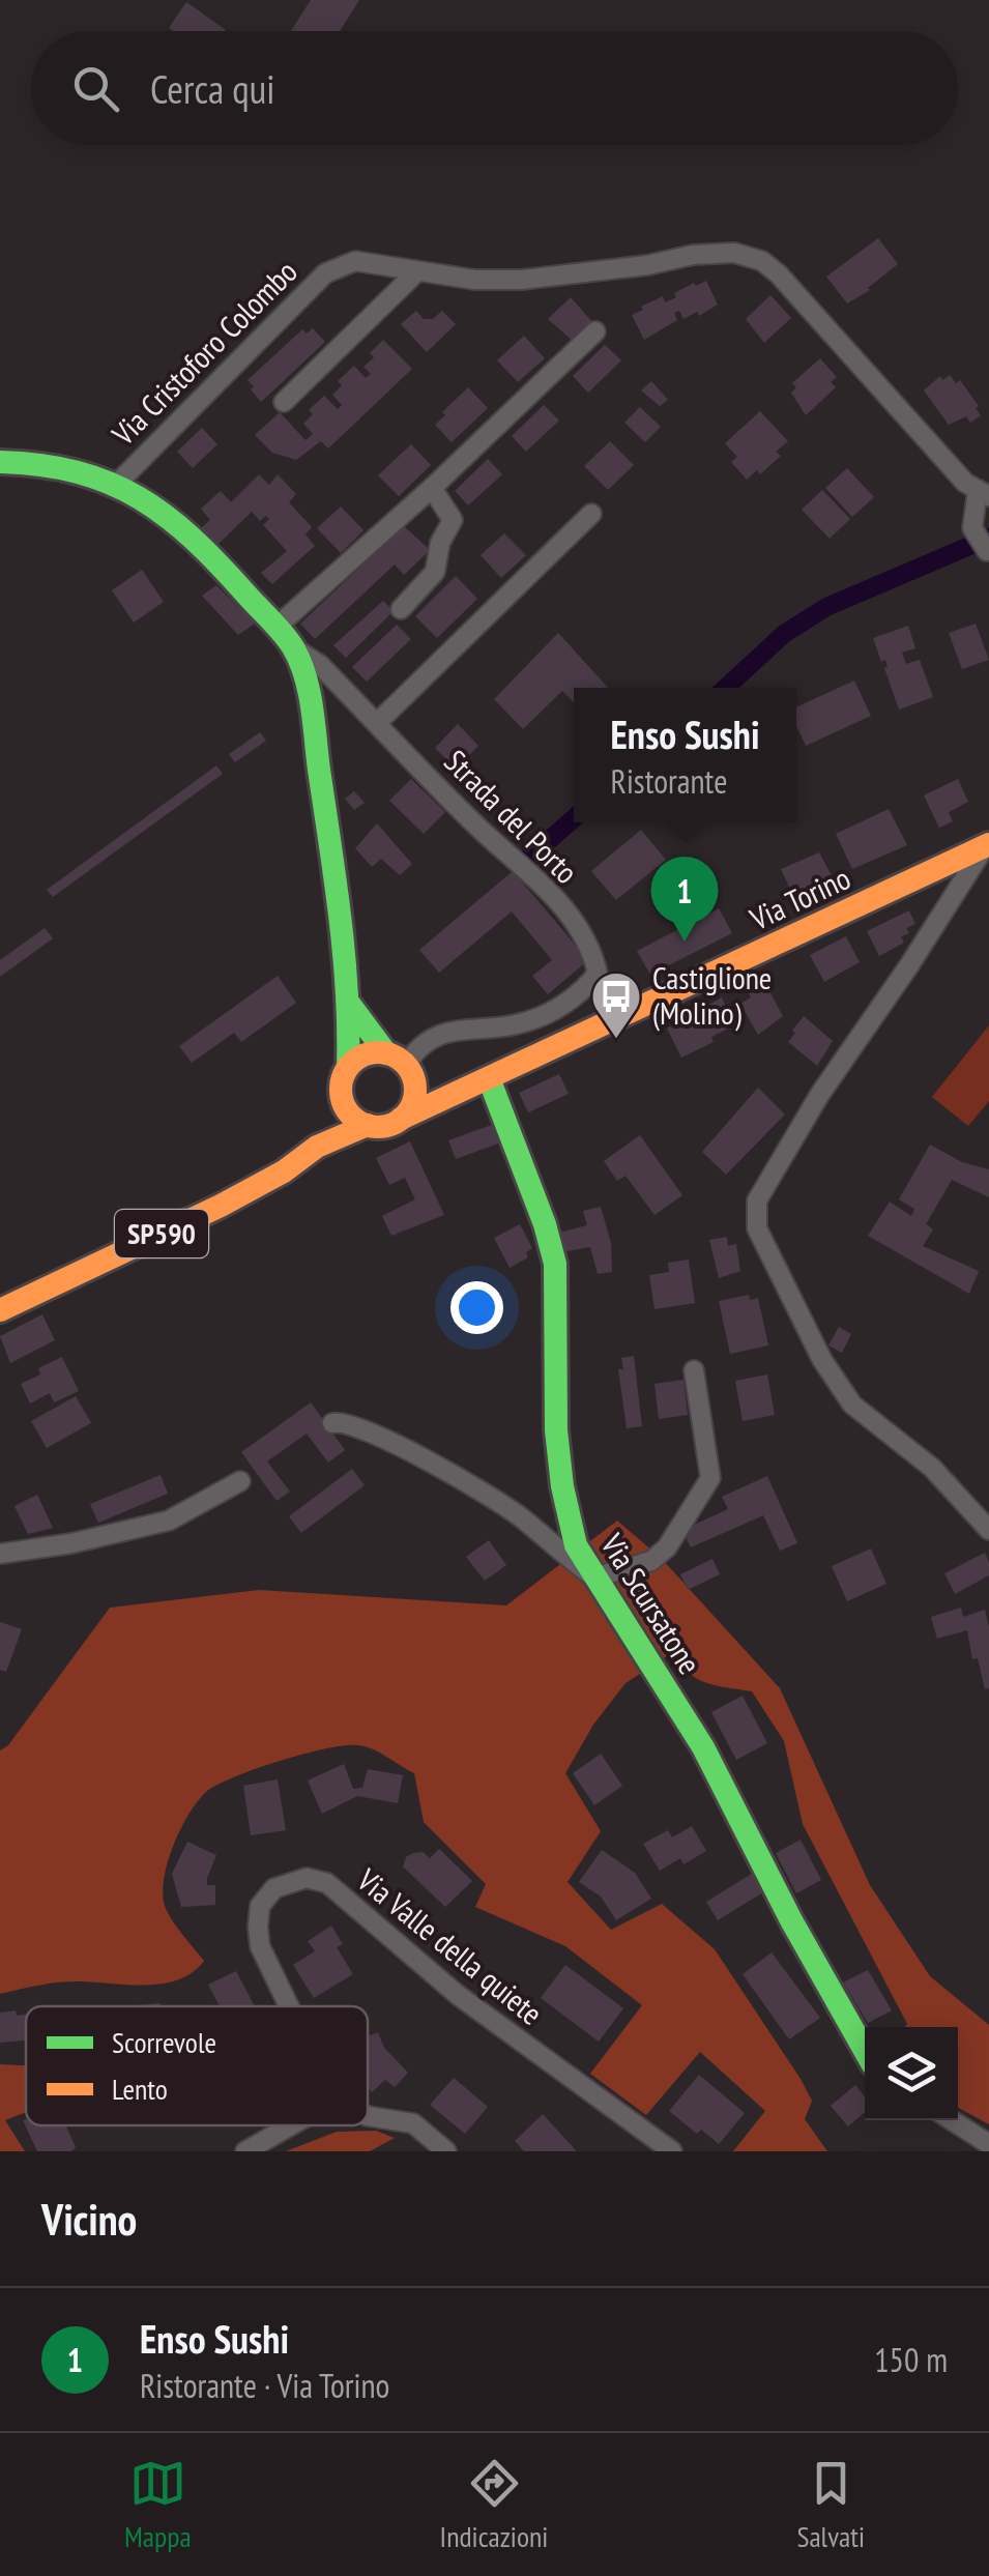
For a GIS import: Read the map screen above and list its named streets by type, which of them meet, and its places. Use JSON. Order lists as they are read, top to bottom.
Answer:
{
  "streets": {
    "main road": ["Via Torino", "SP590", "Via Scursatone"],
    "street": ["Via Cristoforo Colombo", "Strada del Porto", "Via Valle della quiete"]
  },
  "crossings": [
    ["Strada del Porto", "SP590"],
    ["Via Torino", "SP590"],
    ["Via Torino", "Via Scursatone"],
    ["SP590", "Via Scursatone"]
  ],
  "places": {
    "bus stop": ["Castiglione (Molino)"]
  },
  "legend": ["Scorrevole", "Lento"],
  "page": {
    "search": "Cerca qui",
    "popup": ["Enso Sushi", "Ristorante"],
    "pins": "1",
    "heading": "Vicino",
    "list": [
      {
        "mark": "1",
        "name": "Enso Sushi",
        "note": "Ristorante · Via Torino",
        "value": "150 m"
      }
    ],
    "nav": ["Mappa", "Indicazioni", "Salvati"]
  }
}
